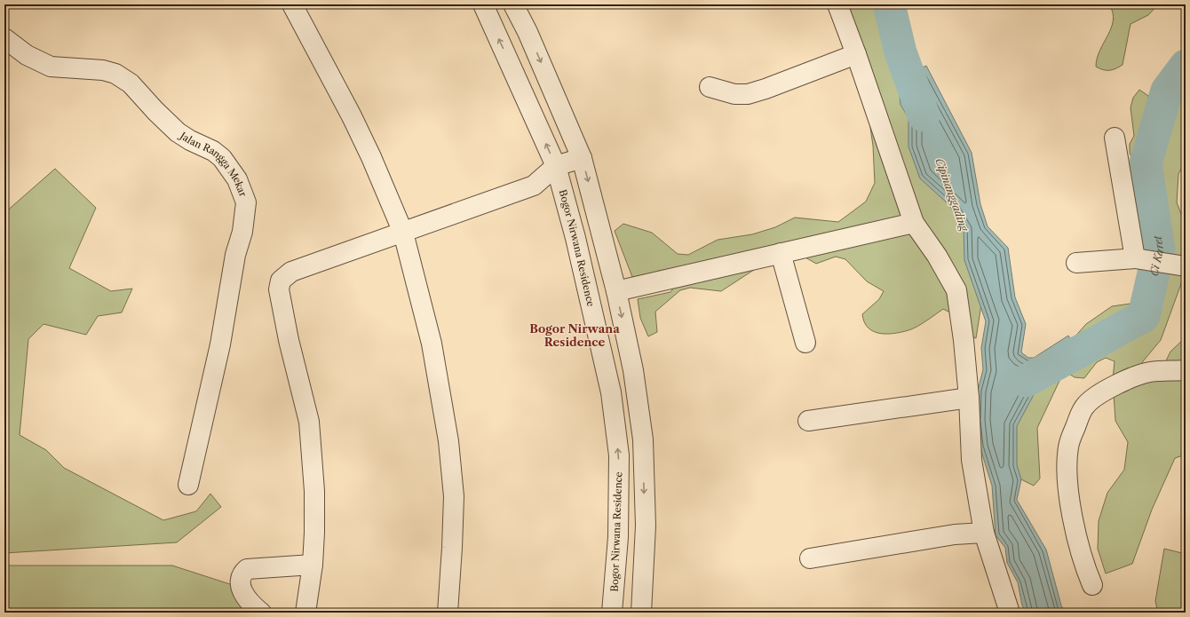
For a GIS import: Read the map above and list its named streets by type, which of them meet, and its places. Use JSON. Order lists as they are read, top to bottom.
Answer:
{
  "streets": {
    "street": ["Jalan Rangga Mekar", "Bogor Nirwana Residence"]
  },
  "districts": ["Bogor Nirwana Residence"],
  "water": ["Cipinanggading", "Ci Karet"]
}
